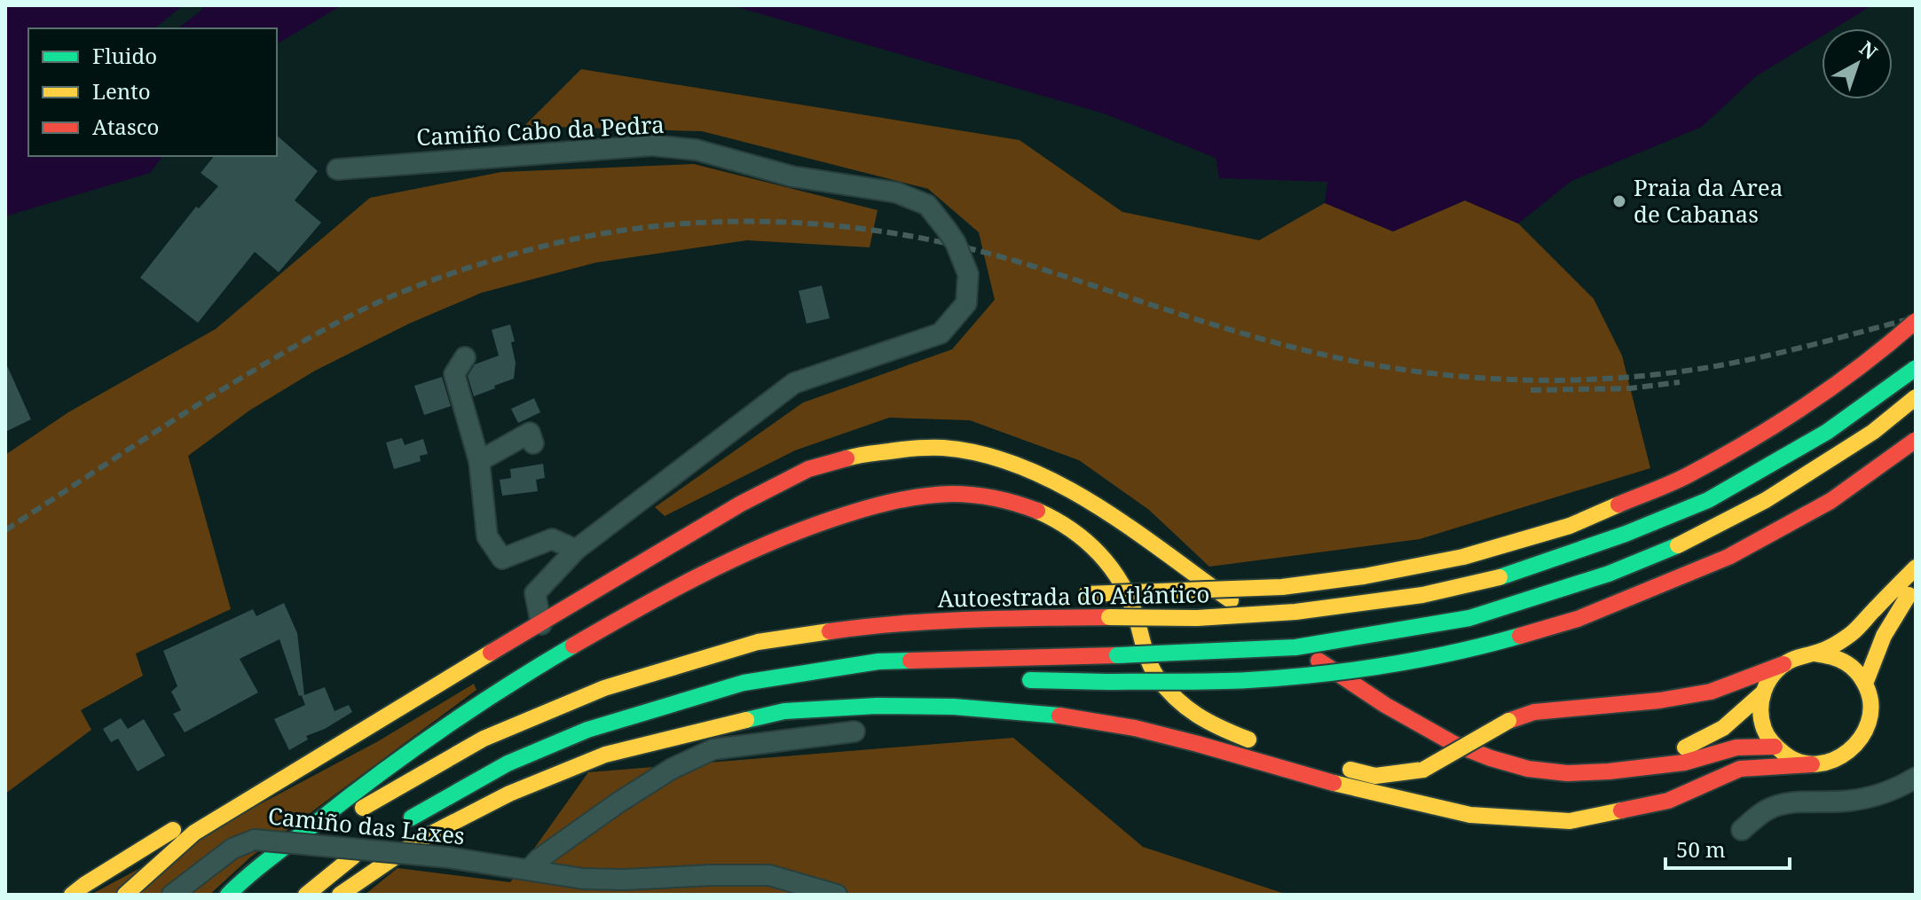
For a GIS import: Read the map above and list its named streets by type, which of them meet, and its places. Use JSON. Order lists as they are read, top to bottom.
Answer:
{
  "streets": {
    "highway": ["Autoestrada do Atlántico"],
    "street": ["Camiño Cabo da Pedra", "Camiño das Laxes"]
  },
  "places": ["Praia da Area de Cabanas"],
  "legend": ["Fluido", "Lento", "Atasco"],
  "scale_bar": "50 m",
  "north": "top right"
}
